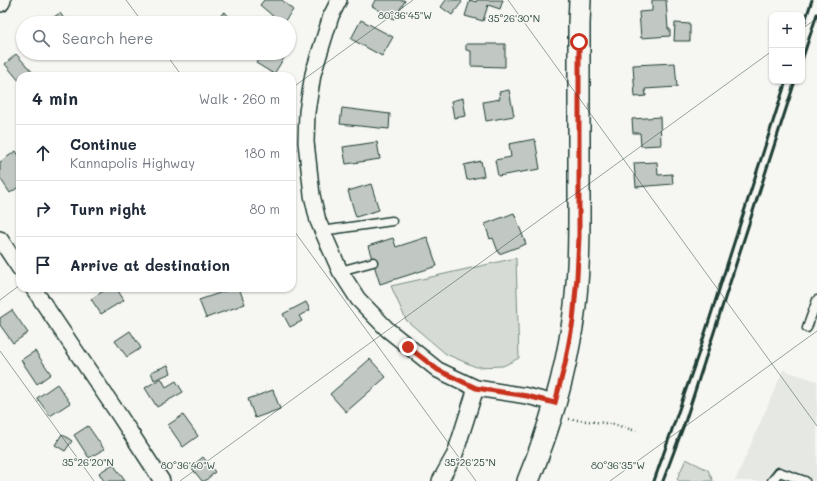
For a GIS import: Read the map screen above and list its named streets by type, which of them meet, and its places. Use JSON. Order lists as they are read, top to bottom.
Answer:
{
  "page": {
    "map_buttons": ["+", "−"],
    "search": "Search here",
    "heading": ["4 min", "Walk · 260 m"],
    "list": [
      ["Continue", "Kannapolis Highway", "180 m"],
      ["Turn right", "80 m"],
      "Arrive at destination"
    ]
  },
  "coordinates": [
    "80°36'45\"W",
    "35°26'30\"N",
    "35°26'20\"N",
    "35°26'25\"N",
    "80°36'40\"W",
    "80°36'35\"W"
  ]
}
